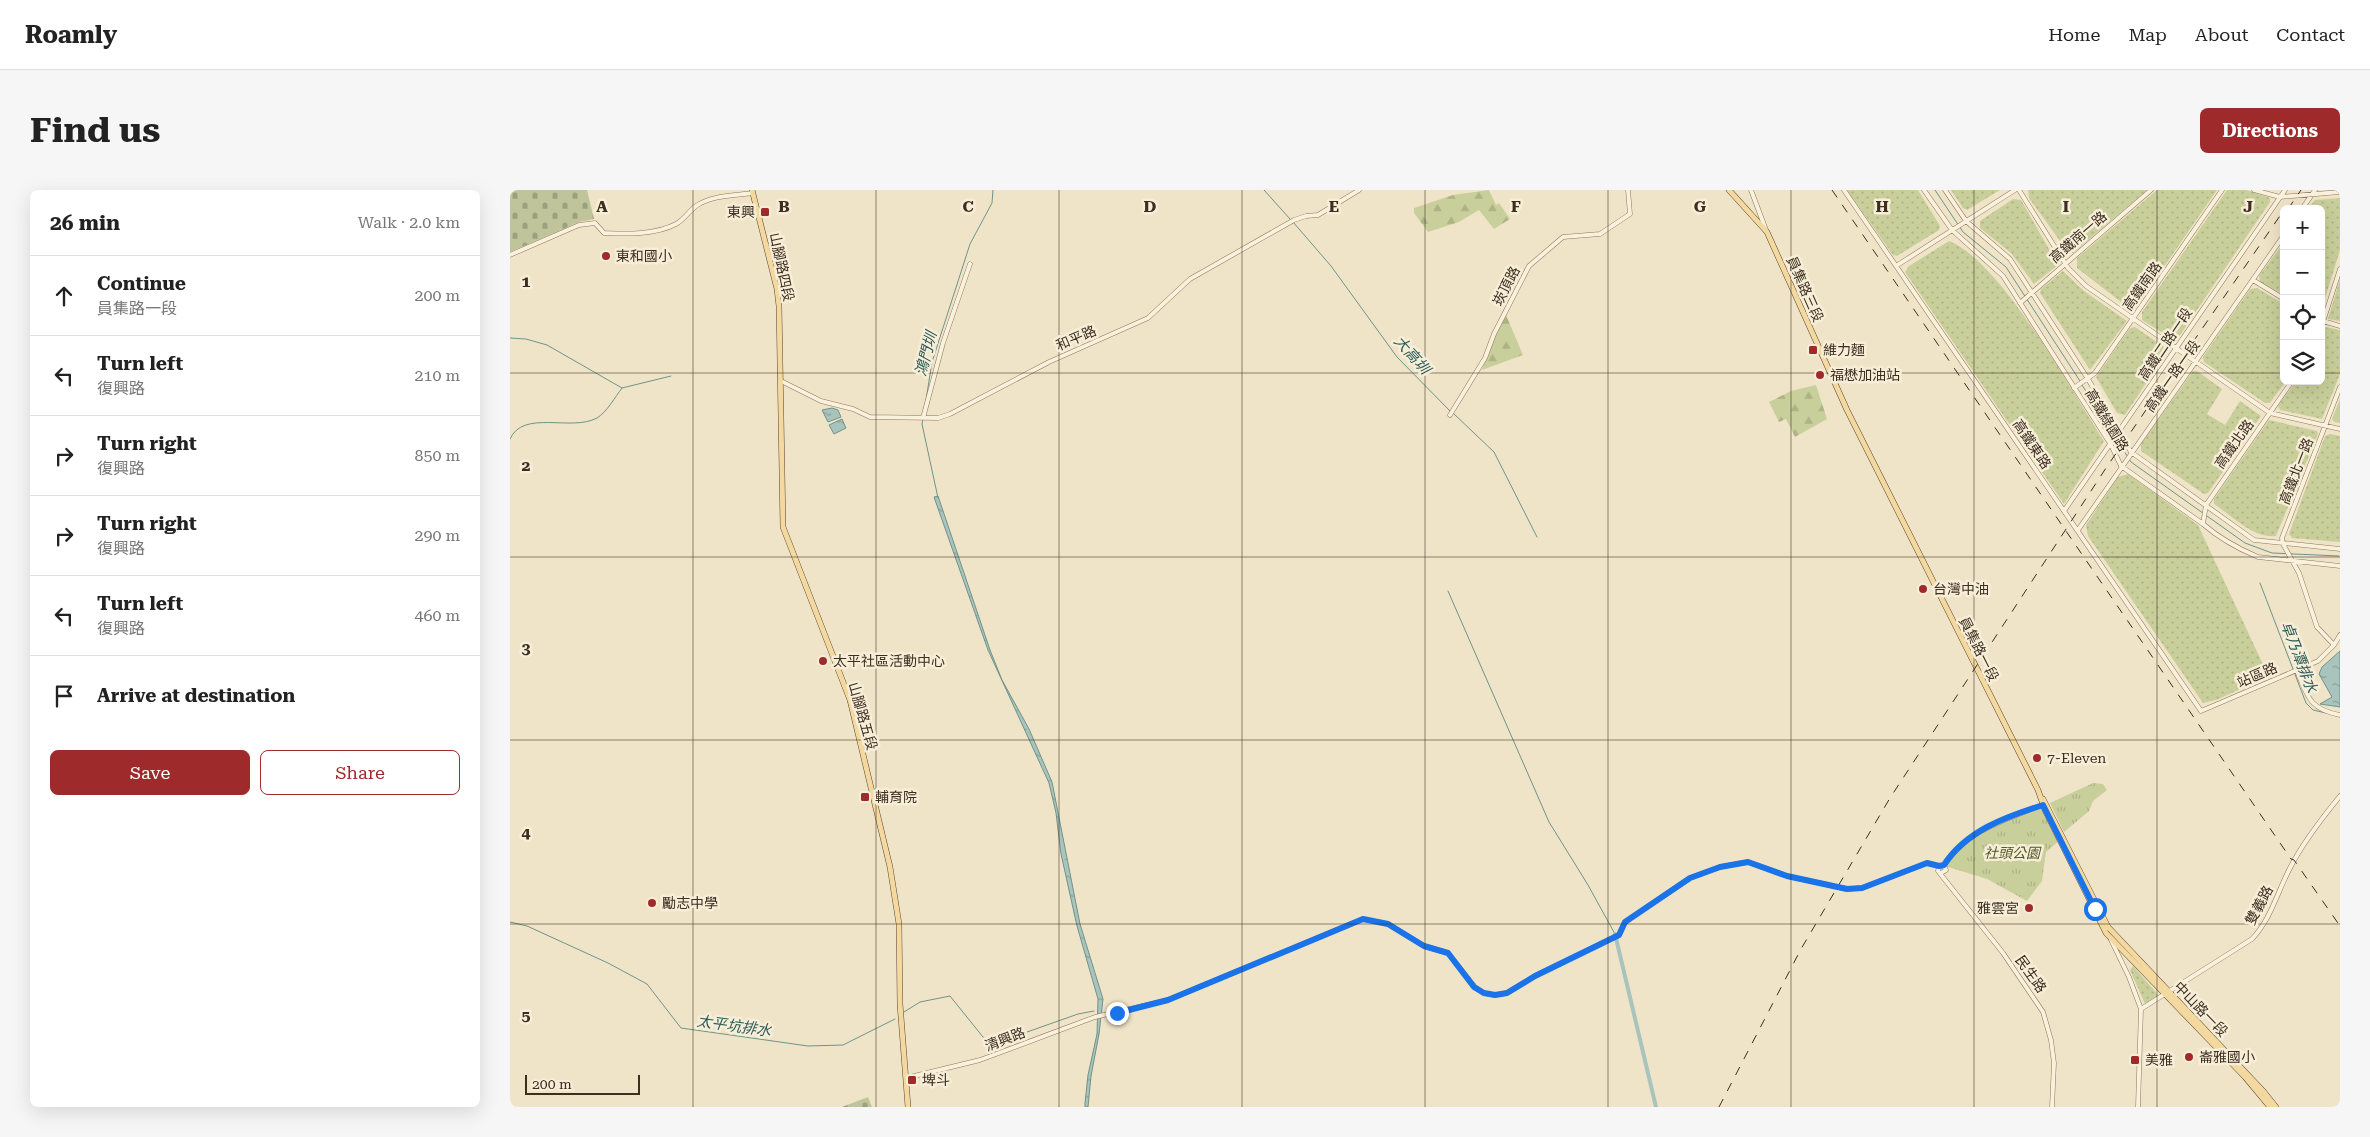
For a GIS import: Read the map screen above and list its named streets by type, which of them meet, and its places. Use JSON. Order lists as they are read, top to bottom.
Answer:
{
  "streets": {
    "main road": [
      "山腳路四段",
      "員集路三段",
      "員集路一段",
      "山腳路五段",
      "中山路一段"
    ],
    "street": [
      "高鐵南一路",
      "崁頂路",
      "高鐵南路",
      "和平路",
      "高鐵二路一段",
      "高鐵一路一段",
      "高鐵綠園路",
      "高鐵東路",
      "高鐵北路",
      "高鐵北一路",
      "站區路",
      "雙義路",
      "民生路",
      "清興路"
    ]
  },
  "crossings": [
    ["高鐵南一路", "高鐵綠園路"],
    ["山腳路四段", "和平路"],
    ["山腳路四段", "山腳路五段"],
    ["高鐵南路", "高鐵綠園路"],
    ["員集路三段", "員集路一段"],
    ["和平路", "山腳路五段"],
    ["高鐵二路一段", "高鐵綠園路"],
    ["高鐵二路一段", "高鐵東路"],
    ["高鐵一路一段", "高鐵綠園路"],
    ["高鐵一路一段", "高鐵東路"],
    ["高鐵綠園路", "高鐵北路"],
    ["高鐵綠園路", "高鐵北一路"],
    ["高鐵東路", "站區路"],
    ["員集路一段", "雙義路"],
    ["員集路一段", "中山路一段"],
    ["山腳路五段", "清興路"],
    ["雙義路", "中山路一段"],
    ["民生路", "清興路"]
  ],
  "water": [
    "鴻門圳",
    "大高圳",
    "卓乃潭排水",
    "太平坑排水"
  ],
  "parks": ["社頭公園"],
  "places": {
    "transit": [
      "東興",
      "維力麵",
      "輔育院",
      "美雅",
      "埤斗"
    ],
    "other": [
      "東和國小",
      "福懋加油站",
      "台灣中油",
      "太平社區活動中心",
      "7-Eleven",
      "勵志中學",
      "雅雲宮",
      "崙雅國小"
    ]
  },
  "scale_bar": "200 m",
  "page": {
    "header": "Roamly",
    "nav": [
      "Home",
      "Map",
      "About",
      "Contact"
    ],
    "buttons": [
      "Directions",
      ["Save", "Share"]
    ],
    "title": "Find us",
    "heading": ["26 min", "Walk · 2.0 km"],
    "map_buttons": ["+", "−"],
    "list": [
      ["Continue", "員集路一段", "200 m"],
      ["Turn left", "復興路", "210 m"],
      ["Turn right", "復興路", "850 m"],
      ["Turn right", "復興路", "290 m"],
      ["Turn left", "復興路", "460 m"],
      "Arrive at destination"
    ],
    "scale": "200 m"
  },
  "grid": {
    "columns": [
      "A",
      "B",
      "C",
      "D",
      "E",
      "F",
      "G",
      "H",
      "I",
      "J"
    ],
    "rows": [
      "1",
      "2",
      "3",
      "4",
      "5"
    ]
  }
}
